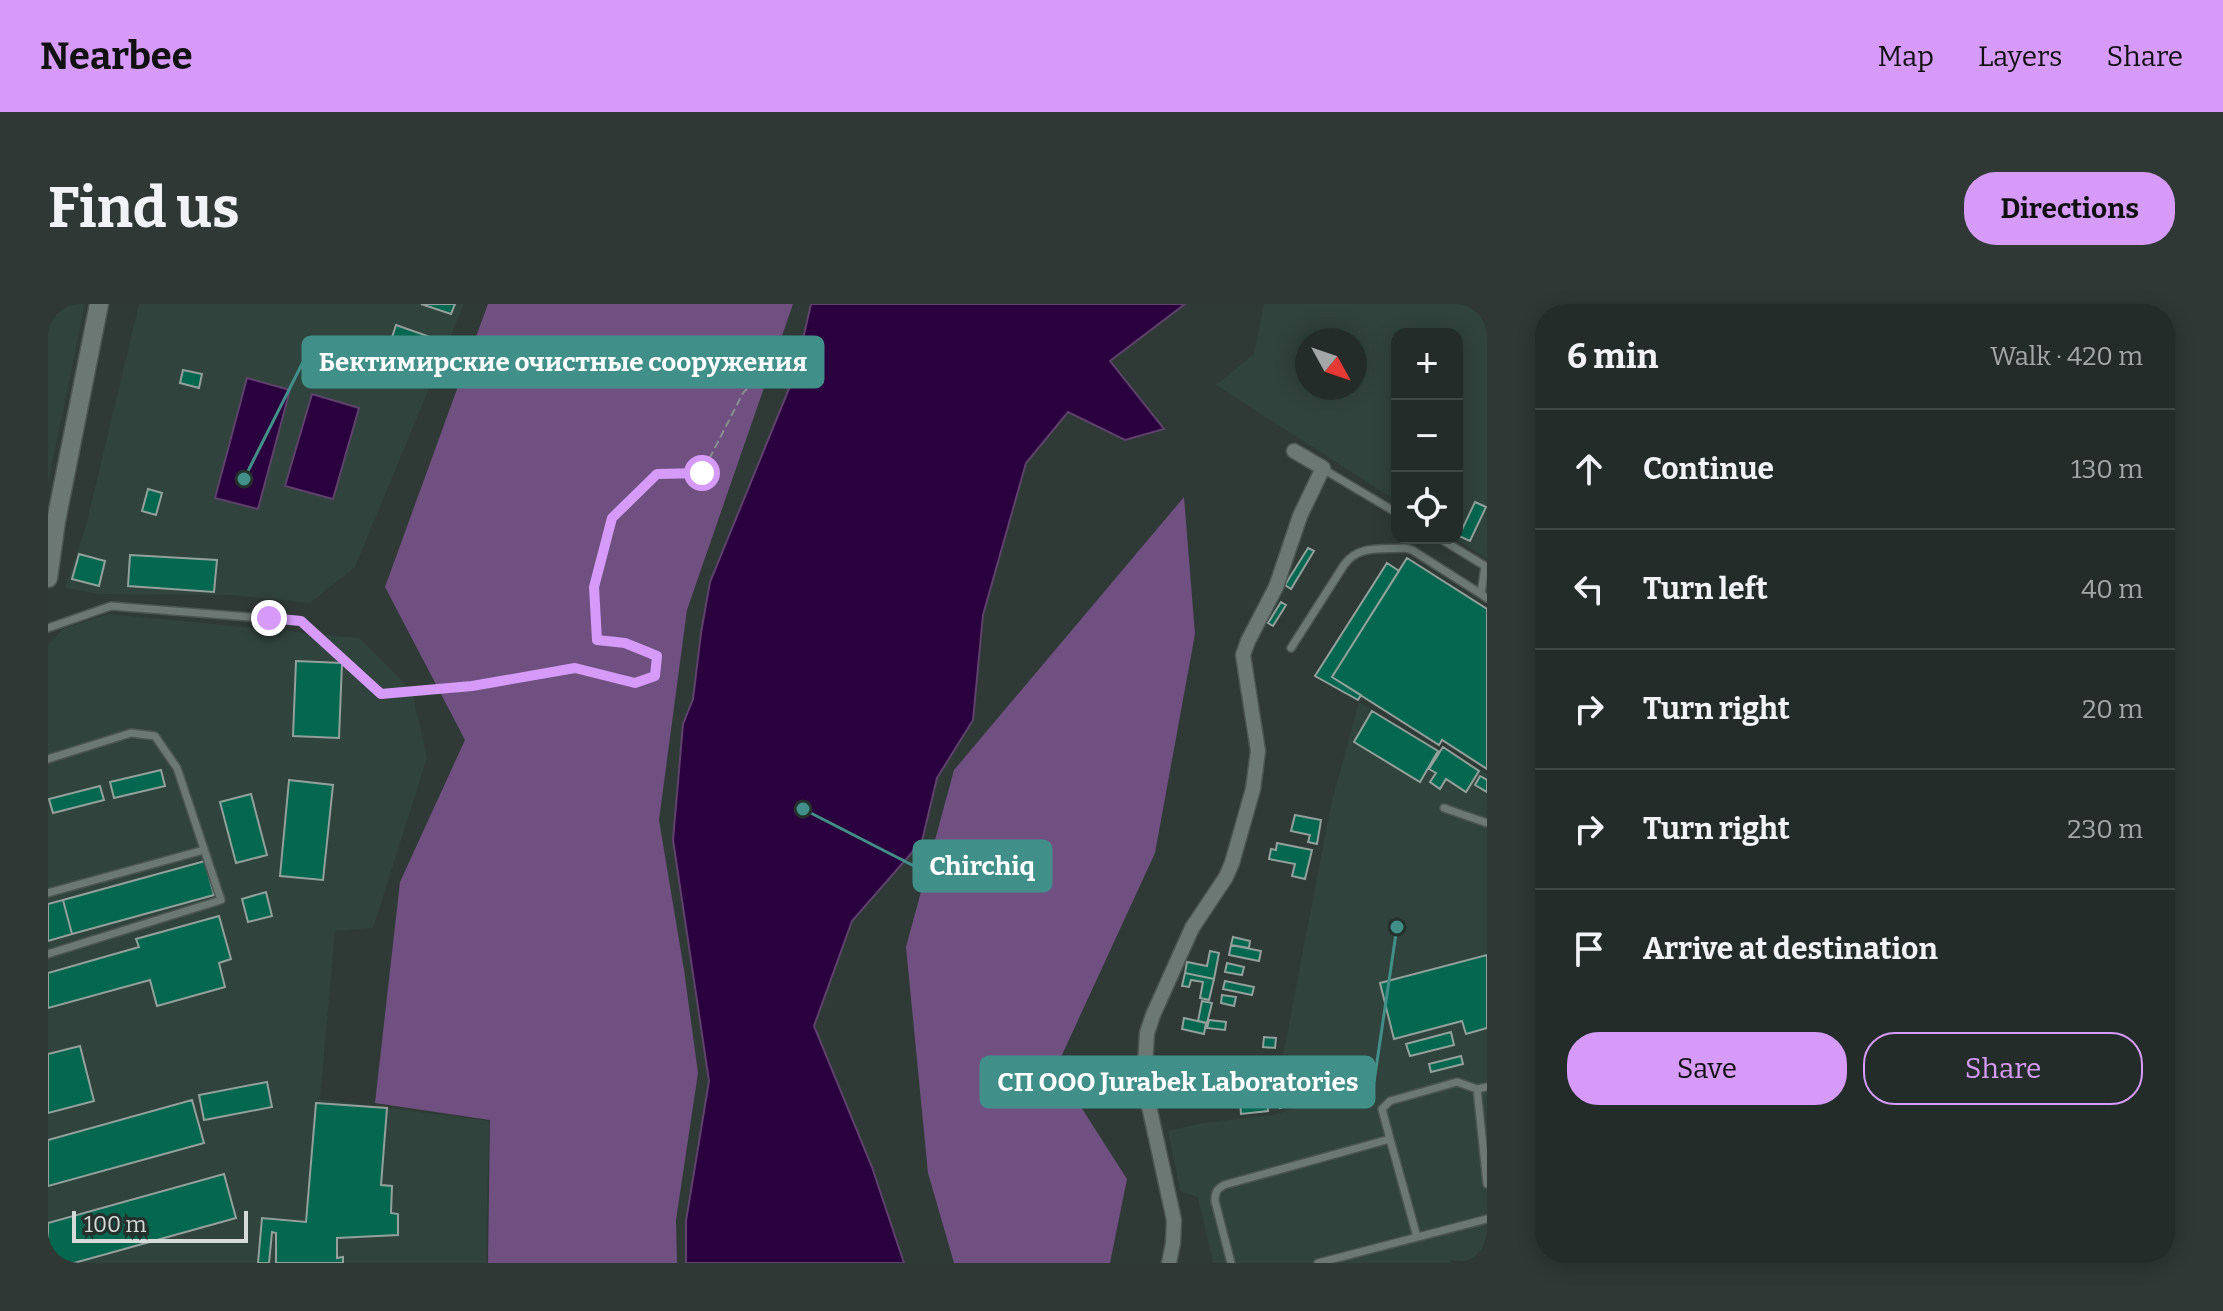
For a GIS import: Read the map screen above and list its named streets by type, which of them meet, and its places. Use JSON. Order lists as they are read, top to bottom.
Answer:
{
  "places": ["Бектимирские очистные сооружения", "Chirchiq", "СП ООО Jurabek Laboratories"],
  "scale_bar": "100 m",
  "north": "bottom right",
  "page": {
    "header": "Nearbee",
    "nav": ["Map", "Layers", "Share"],
    "buttons": [
      "Directions",
      ["Save", "Share"]
    ],
    "title": "Find us",
    "heading": ["6 min", "Walk · 420 m"],
    "map_buttons": ["+", "−"],
    "list": [
      ["Continue", "130 m"],
      ["Turn left", "40 m"],
      ["Turn right", "20 m"],
      ["Turn right", "230 m"],
      "Arrive at destination"
    ],
    "scale": "100 m"
  }
}
